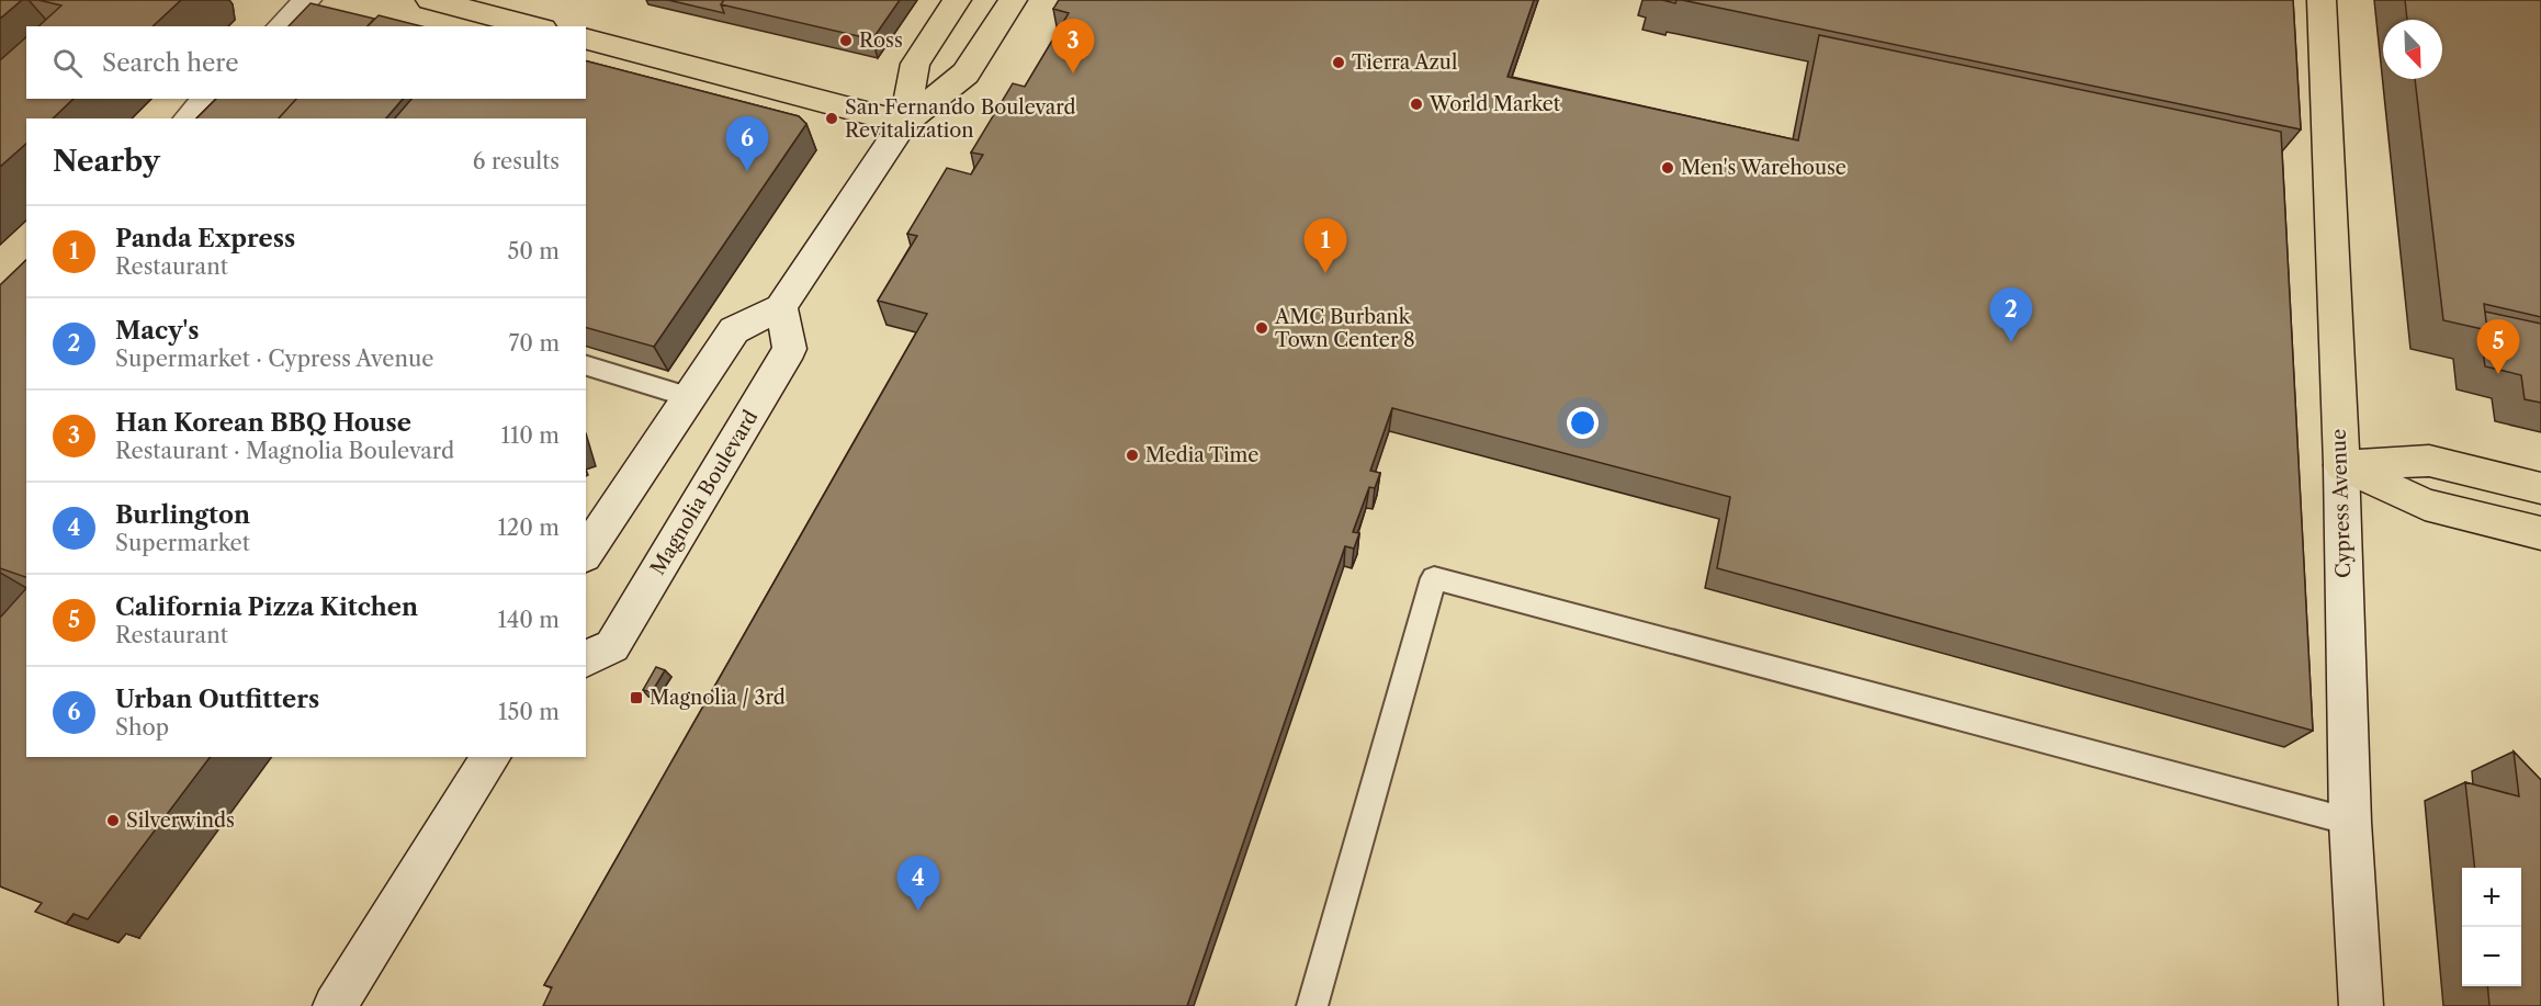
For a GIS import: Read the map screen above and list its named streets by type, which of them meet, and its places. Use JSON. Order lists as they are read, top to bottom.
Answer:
{
  "streets": {
    "main road": ["Magnolia Boulevard", "Cypress Avenue"]
  },
  "places": {
    "other": [
      "Ross",
      "Tierra Azul",
      "World Market",
      "San Fernando Boulevard Revitalization",
      "Men's Warehouse",
      "AMC Burbank Town Center 8",
      "Media Time",
      "Silverwinds"
    ],
    "transit": ["Magnolia / 3rd"]
  },
  "north": "bottom right",
  "page": {
    "pins": [
      "3",
      "6",
      "1",
      "2",
      "5",
      "4"
    ],
    "search": "Search here",
    "heading": ["Nearby", "6 results"],
    "list": [
      {
        "mark": "1",
        "name": "Panda Express",
        "note": "Restaurant",
        "value": "50 m"
      },
      {
        "mark": "2",
        "name": "Macy's",
        "note": "Supermarket · Cypress Avenue",
        "value": "70 m"
      },
      {
        "mark": "3",
        "name": "Han Korean BBQ House",
        "note": "Restaurant · Magnolia Boulevard",
        "value": "110 m"
      },
      {
        "mark": "4",
        "name": "Burlington",
        "note": "Supermarket",
        "value": "120 m"
      },
      {
        "mark": "5",
        "name": "California Pizza Kitchen",
        "note": "Restaurant",
        "value": "140 m"
      },
      {
        "mark": "6",
        "name": "Urban Outfitters",
        "note": "Shop",
        "value": "150 m"
      }
    ],
    "map_buttons": ["+", "−"]
  }
}
